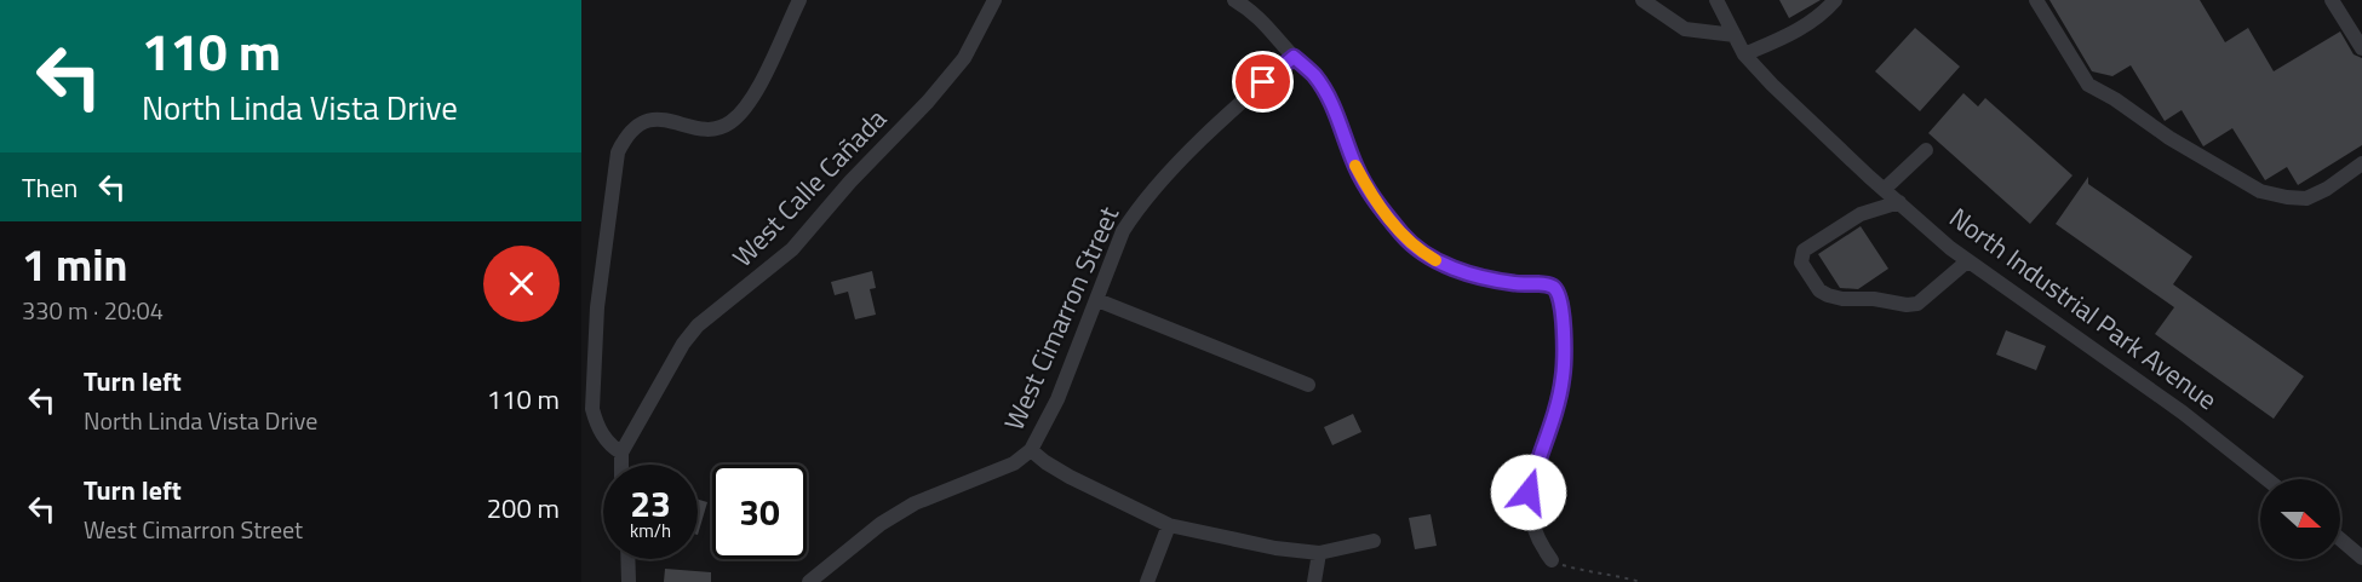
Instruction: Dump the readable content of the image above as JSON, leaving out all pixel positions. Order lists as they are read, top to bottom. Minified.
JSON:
{"streets":{"street":["West Calle Cañada","North Industrial Park Avenue","West Cimarron Street"]},"north":"right","page":{"turn":["110 m","North Linda Vista Drive"],"then":"Then","heading":["1 min","330 m · 20:04"],"list":[{"name":"Turn left","note":"North Linda Vista Drive","value":"110 m"},{"name":"Turn left","note":"West Cimarron Street","value":"200 m"}],"speed":"23 km/h","limit":"30"}}
